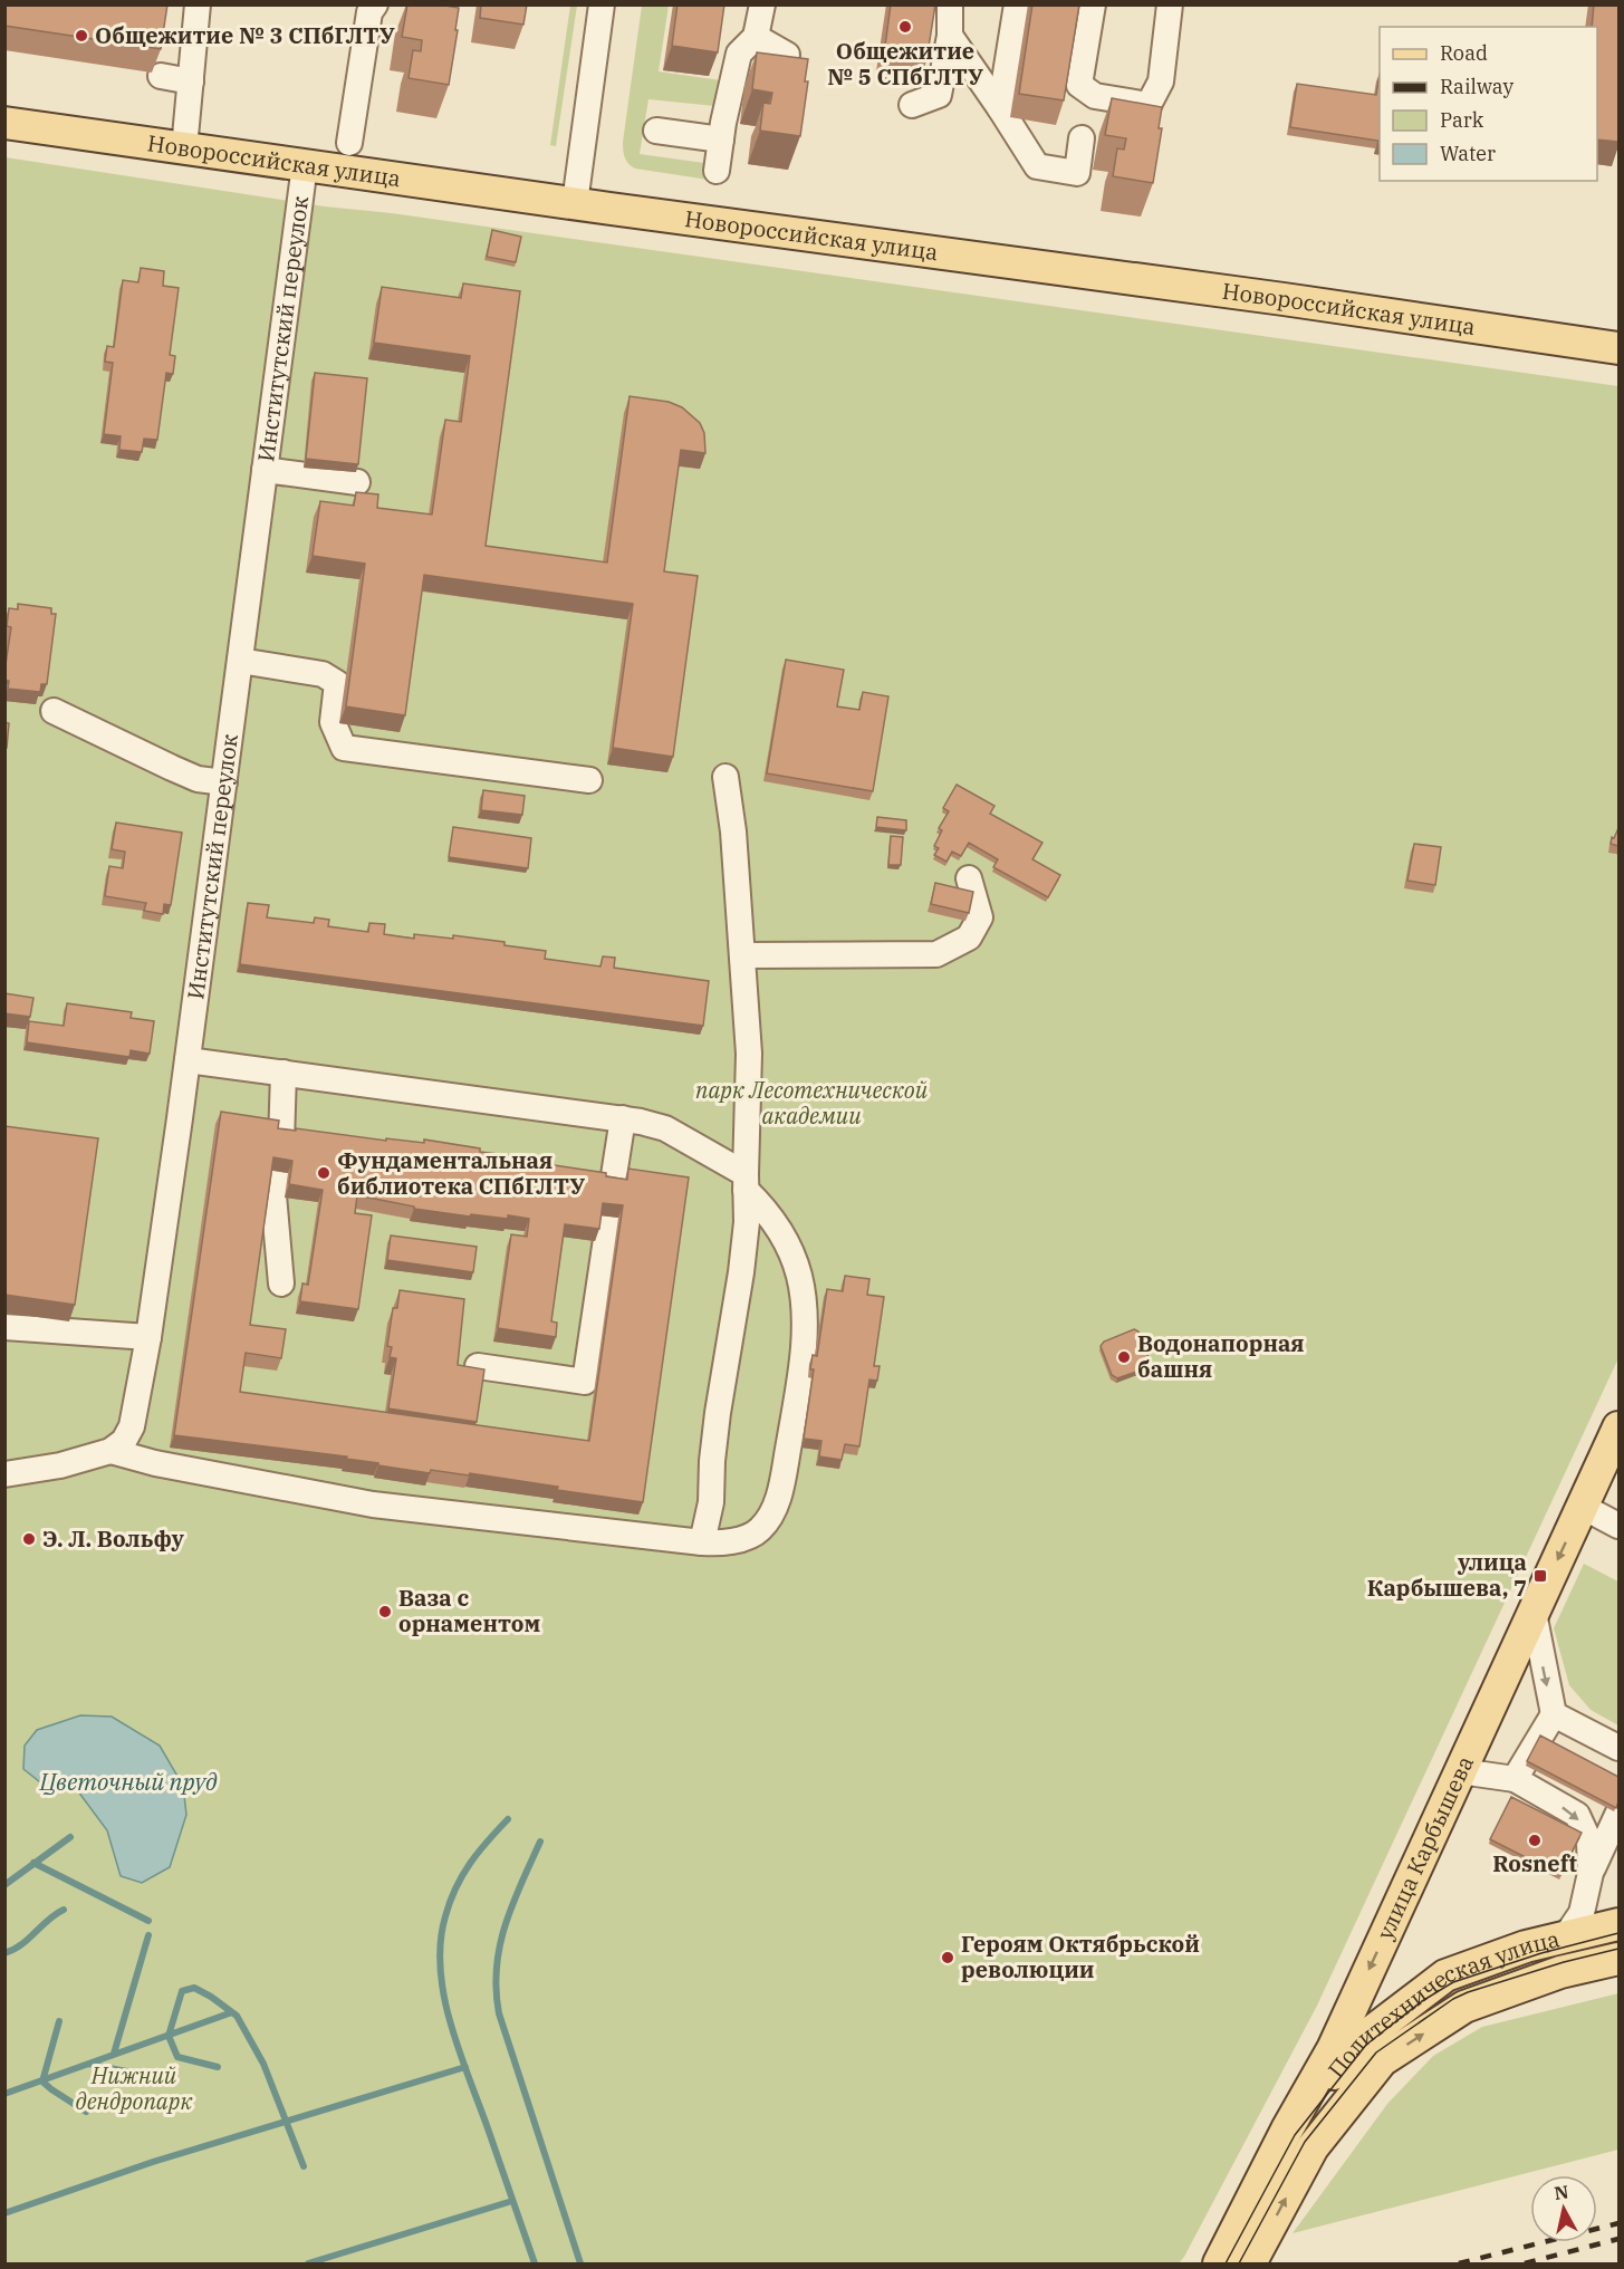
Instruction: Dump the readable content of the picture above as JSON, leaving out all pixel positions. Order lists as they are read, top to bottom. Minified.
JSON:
{"streets":{"main road":["Новороссийская улица","улица Карбышева","Политехническая улица"],"street":["Институтский переулок"]},"crossings":[["Новороссийская улица","Институтский переулок"],["улица Карбышева","Политехническая улица"]],"one_way":["улица Карбышева"],"water":["Цветочный пруд"],"parks":["парк Лесотехнической академии","Нижний дендропарк"],"places":{"other":["Общежитие № 5 СПбГЛТУ","Общежитие № 3 СПбГЛТУ","Фундаментальная библиотека СПбГЛТУ","Водонапорная башня","Э. Л. Вольфу","Ваза с орнаментом","Rosneft","Героям Октябрьской революции"],"transit":["улица Карбышева, 7"]},"legend":["Road","Railway","Park","Water"],"north":"top"}
